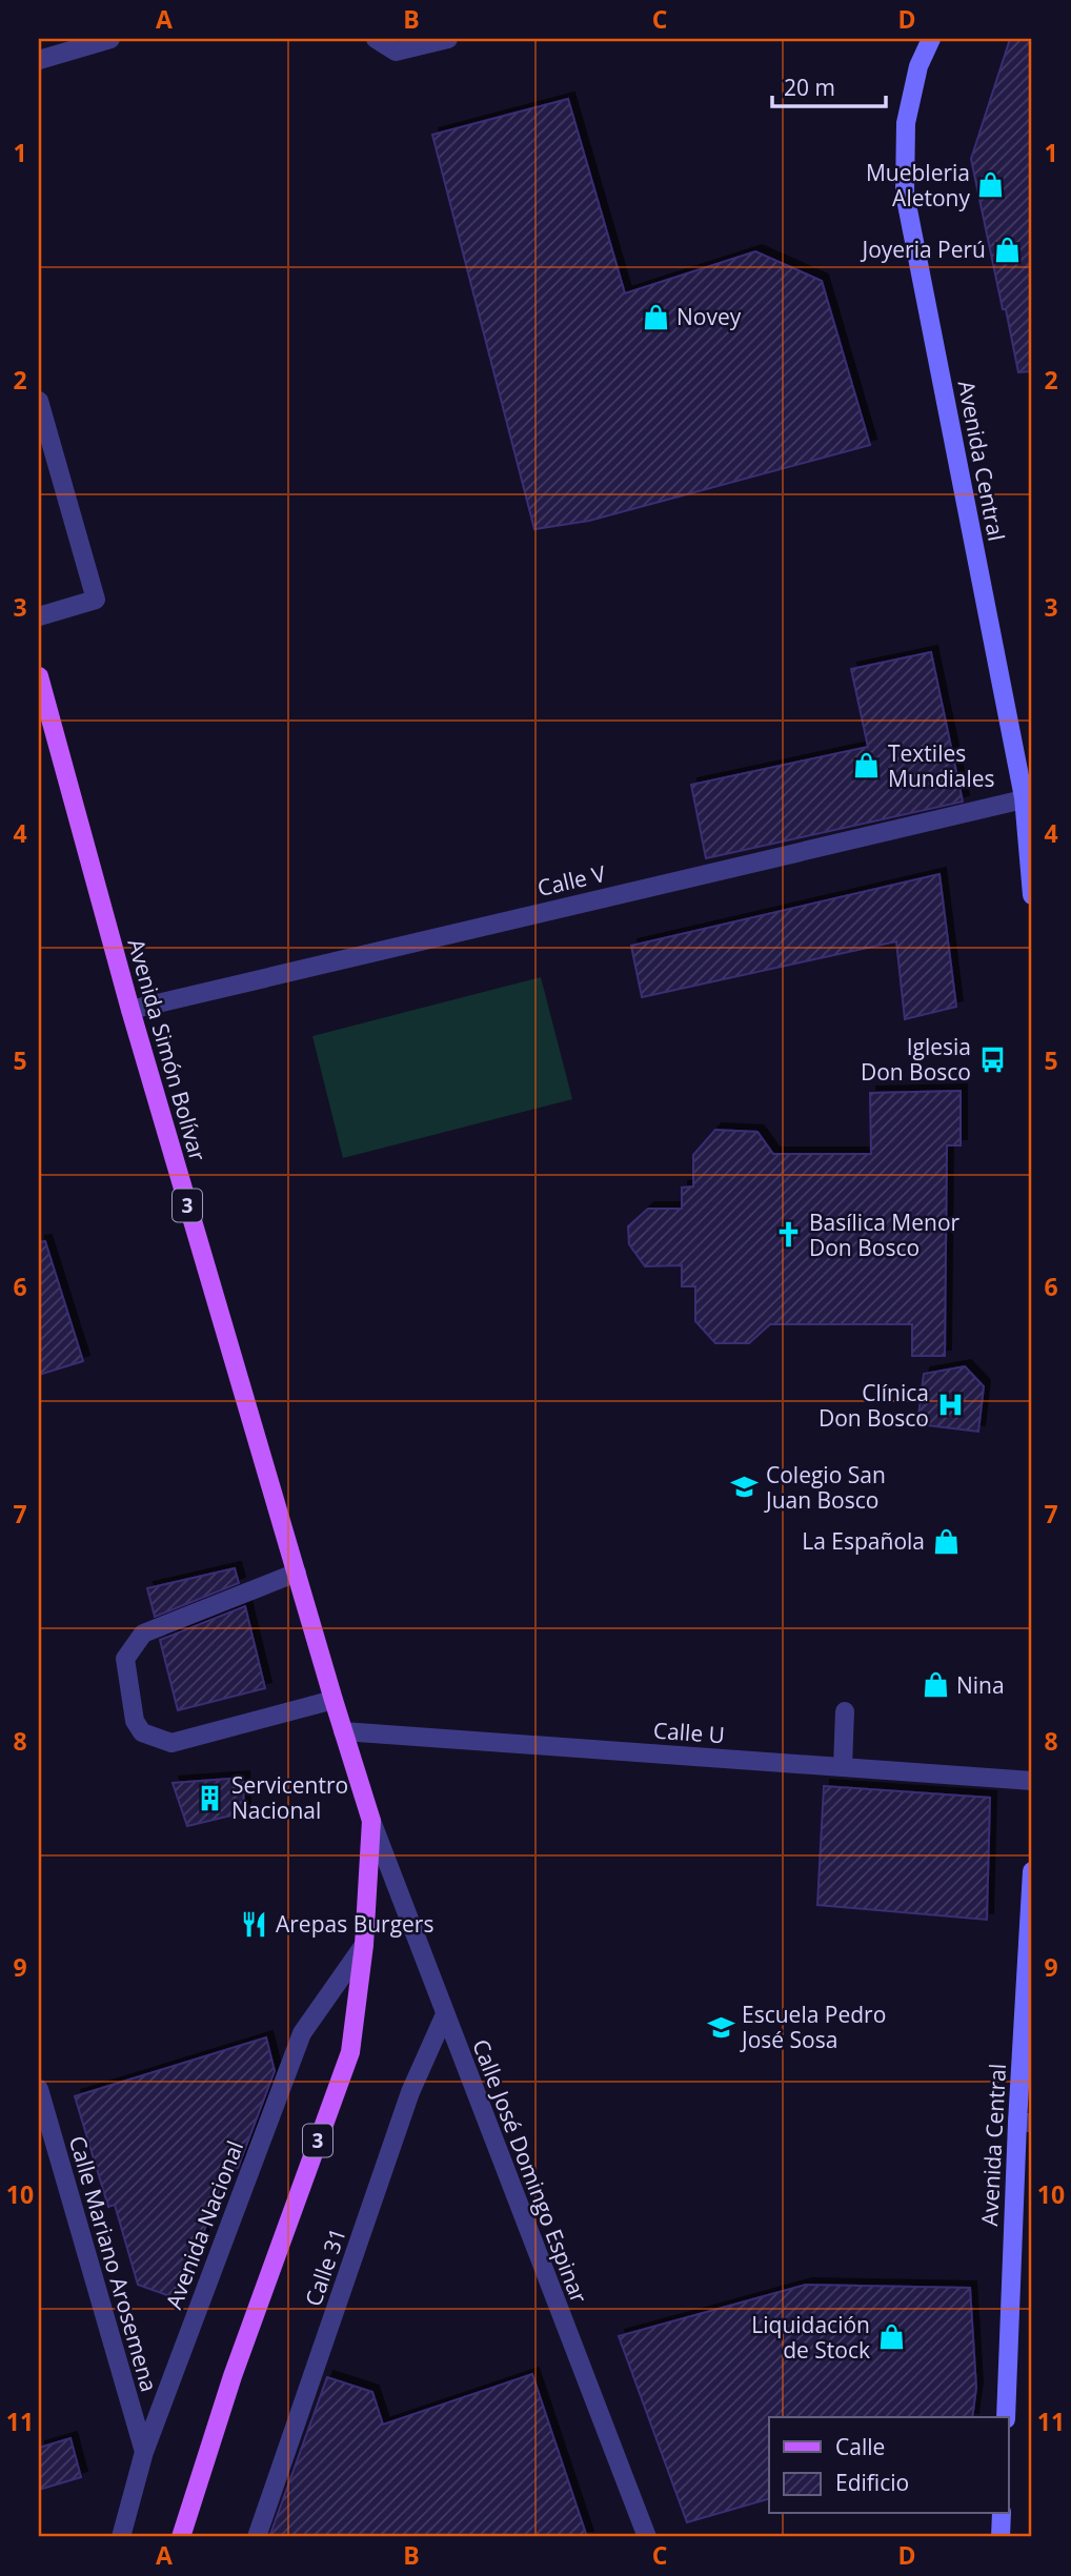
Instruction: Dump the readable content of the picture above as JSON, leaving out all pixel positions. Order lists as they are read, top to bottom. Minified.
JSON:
{"streets":{"main road":["Avenida Central","Avenida Simón Bolívar","3"],"street":["Calle V","Calle U","Calle José Domingo Espinar","Avenida Nacional","Calle Mariano Arosemena","Calle 31"]},"crossings":[["Avenida Central","Calle V"],["Calle V","Avenida Simón Bolívar"],["Avenida Simón Bolívar","3"],["Avenida Simón Bolívar","Calle U"],["3","Calle U"],["3","Calle José Domingo Espinar"],["3","Avenida Nacional"],["Calle José Domingo Espinar","Calle 31"],["Avenida Nacional","Calle Mariano Arosemena"]],"places":{"shop":["Muebleria Aletony","Joyeria Perú","Novey","Textiles Mundiales","La Española","Nina","Liquidación de Stock"],"bus stop":["Iglesia Don Bosco"],"church":["Basílica Menor Don Bosco"],"hospital":["Clínica Don Bosco"],"school or university":["Colegio San Juan Bosco","Escuela Pedro José Sosa"],"building":["Servicentro Nacional"],"restaurant":["Arepas Burgers"]},"legend":["Calle","Edificio"],"scale_bar":"20 m","grid":{"columns":["A","B","C","D"],"rows":["1","2","3","4","5","6","7","8","9","10","11"]}}
